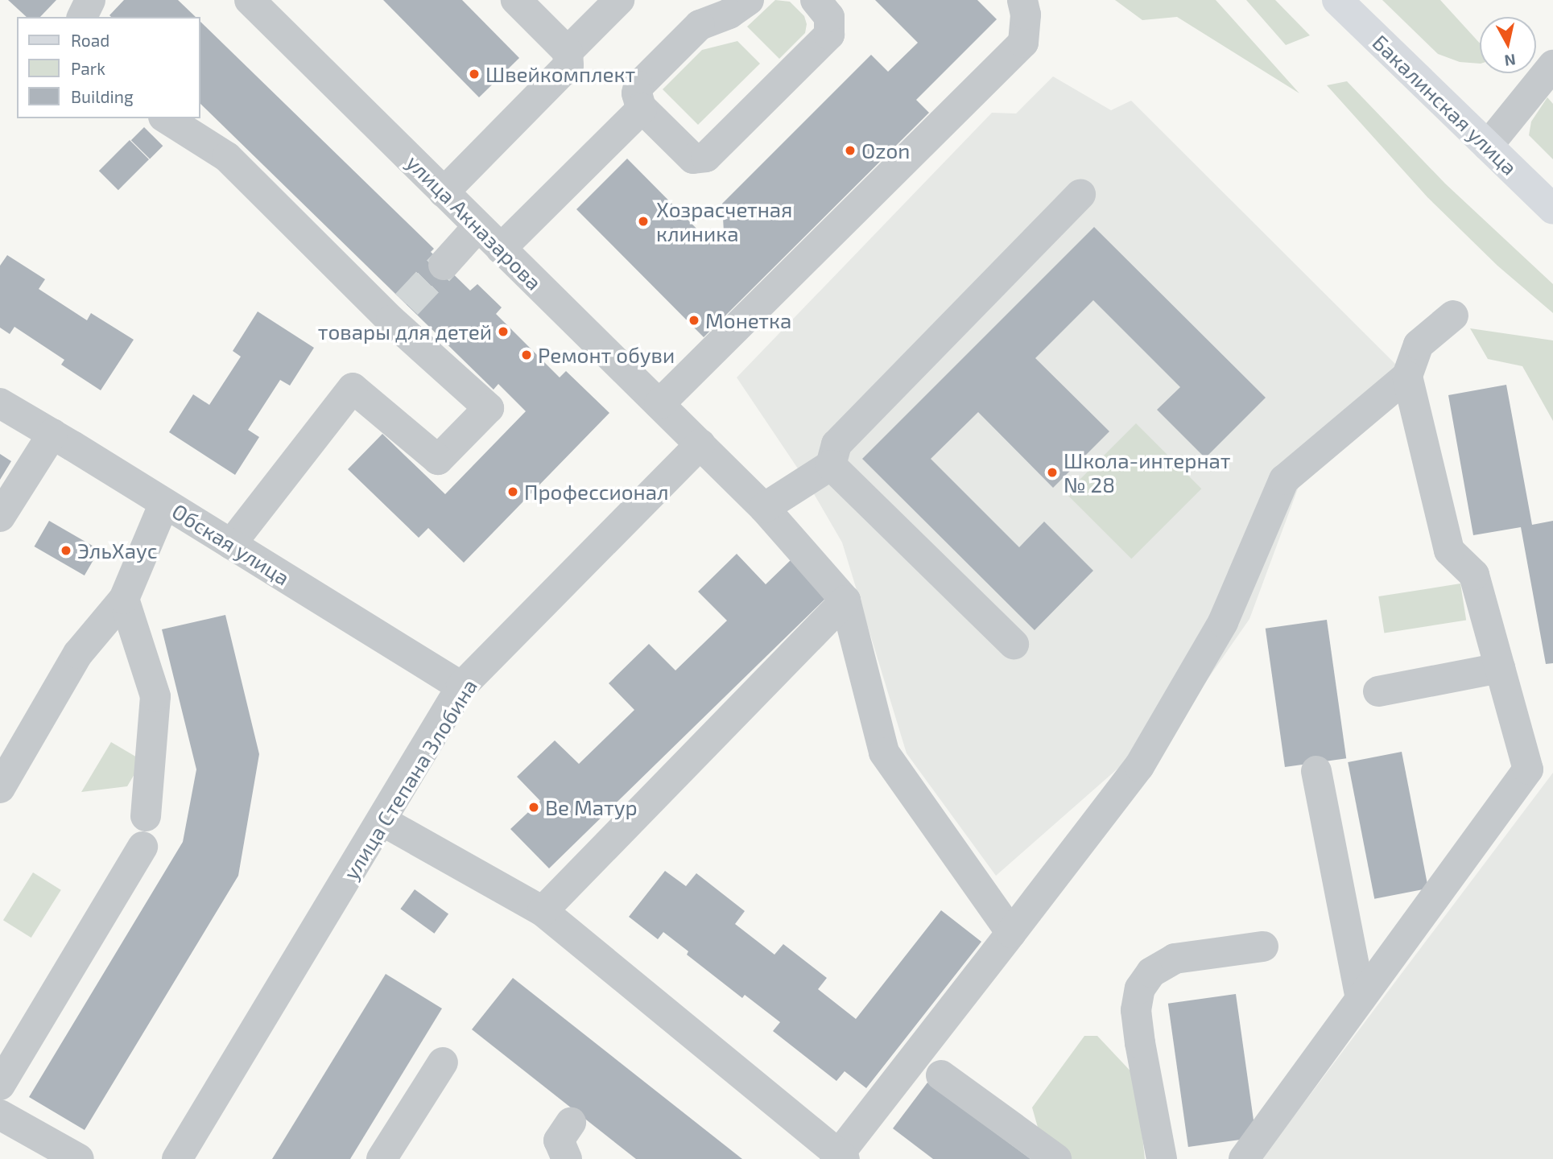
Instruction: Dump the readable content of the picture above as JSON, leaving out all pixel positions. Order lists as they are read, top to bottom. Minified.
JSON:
{"streets":{"main road":["Бакалинская улица"],"street":["улица Акназарова","Обская улица","улица Степана Злобина"]},"crossings":[["улица Акназарова","улица Степана Злобина"],["Обская улица","улица Степана Злобина"]],"places":["Швейкомплект","Ozon","Хозрасчетная клиника","Монетка","товары для детей","Ремонт обуви","Школа-интернат № 28","Профессионал","ЭльХаус","Be Матур"],"legend":["Road","Park","Building"],"north":"bottom"}
